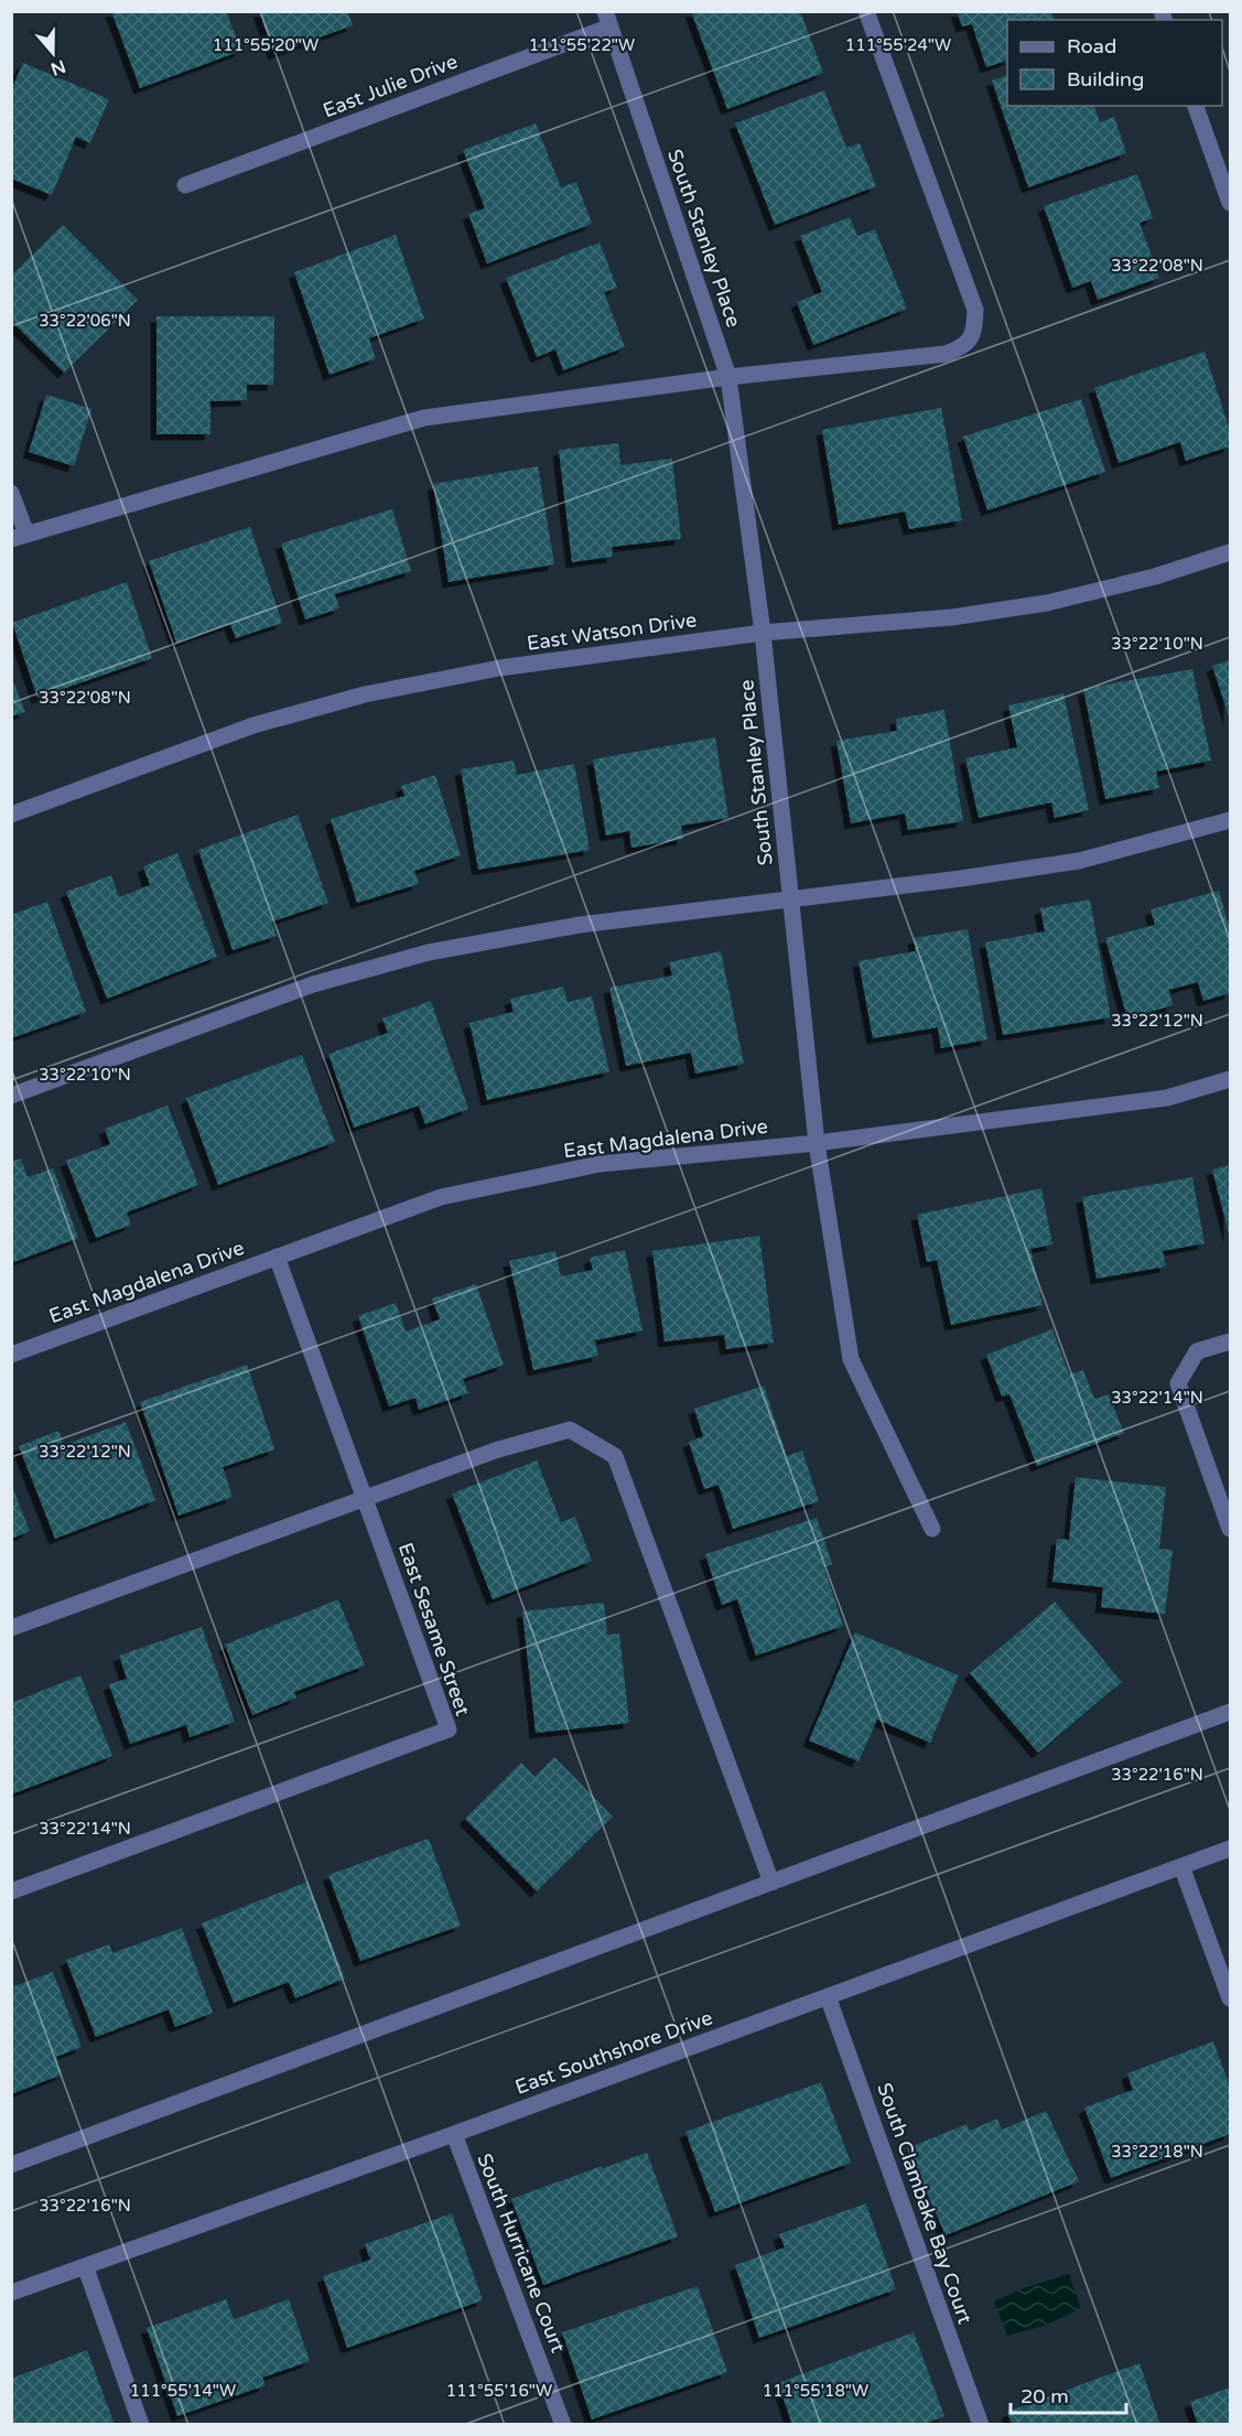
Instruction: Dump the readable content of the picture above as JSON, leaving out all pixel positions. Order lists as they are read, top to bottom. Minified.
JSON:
{"streets":{"street":["East Julie Drive","South Stanley Place","East Watson Drive","East Magdalena Drive","East Sesame Street","East Southshore Drive","South Clambake Bay Court","South Hurricane Court"]},"crossings":[["East Julie Drive","South Stanley Place"],["South Stanley Place","East Watson Drive"],["South Stanley Place","East Magdalena Drive"],["East Magdalena Drive","East Sesame Street"],["East Southshore Drive","South Clambake Bay Court"],["East Southshore Drive","South Hurricane Court"]],"legend":["Road","Building"],"scale_bar":"20 m","north":"bottom","coordinates":["111°55'20\"W","111°55'22\"W","111°55'24\"W","33°22'08\"N","33°22'06\"N","33°22'10\"N","33°22'12\"N","33°22'14\"N","33°22'16\"N","33°22'18\"N","111°55'14\"W","111°55'16\"W","111°55'18\"W"]}
